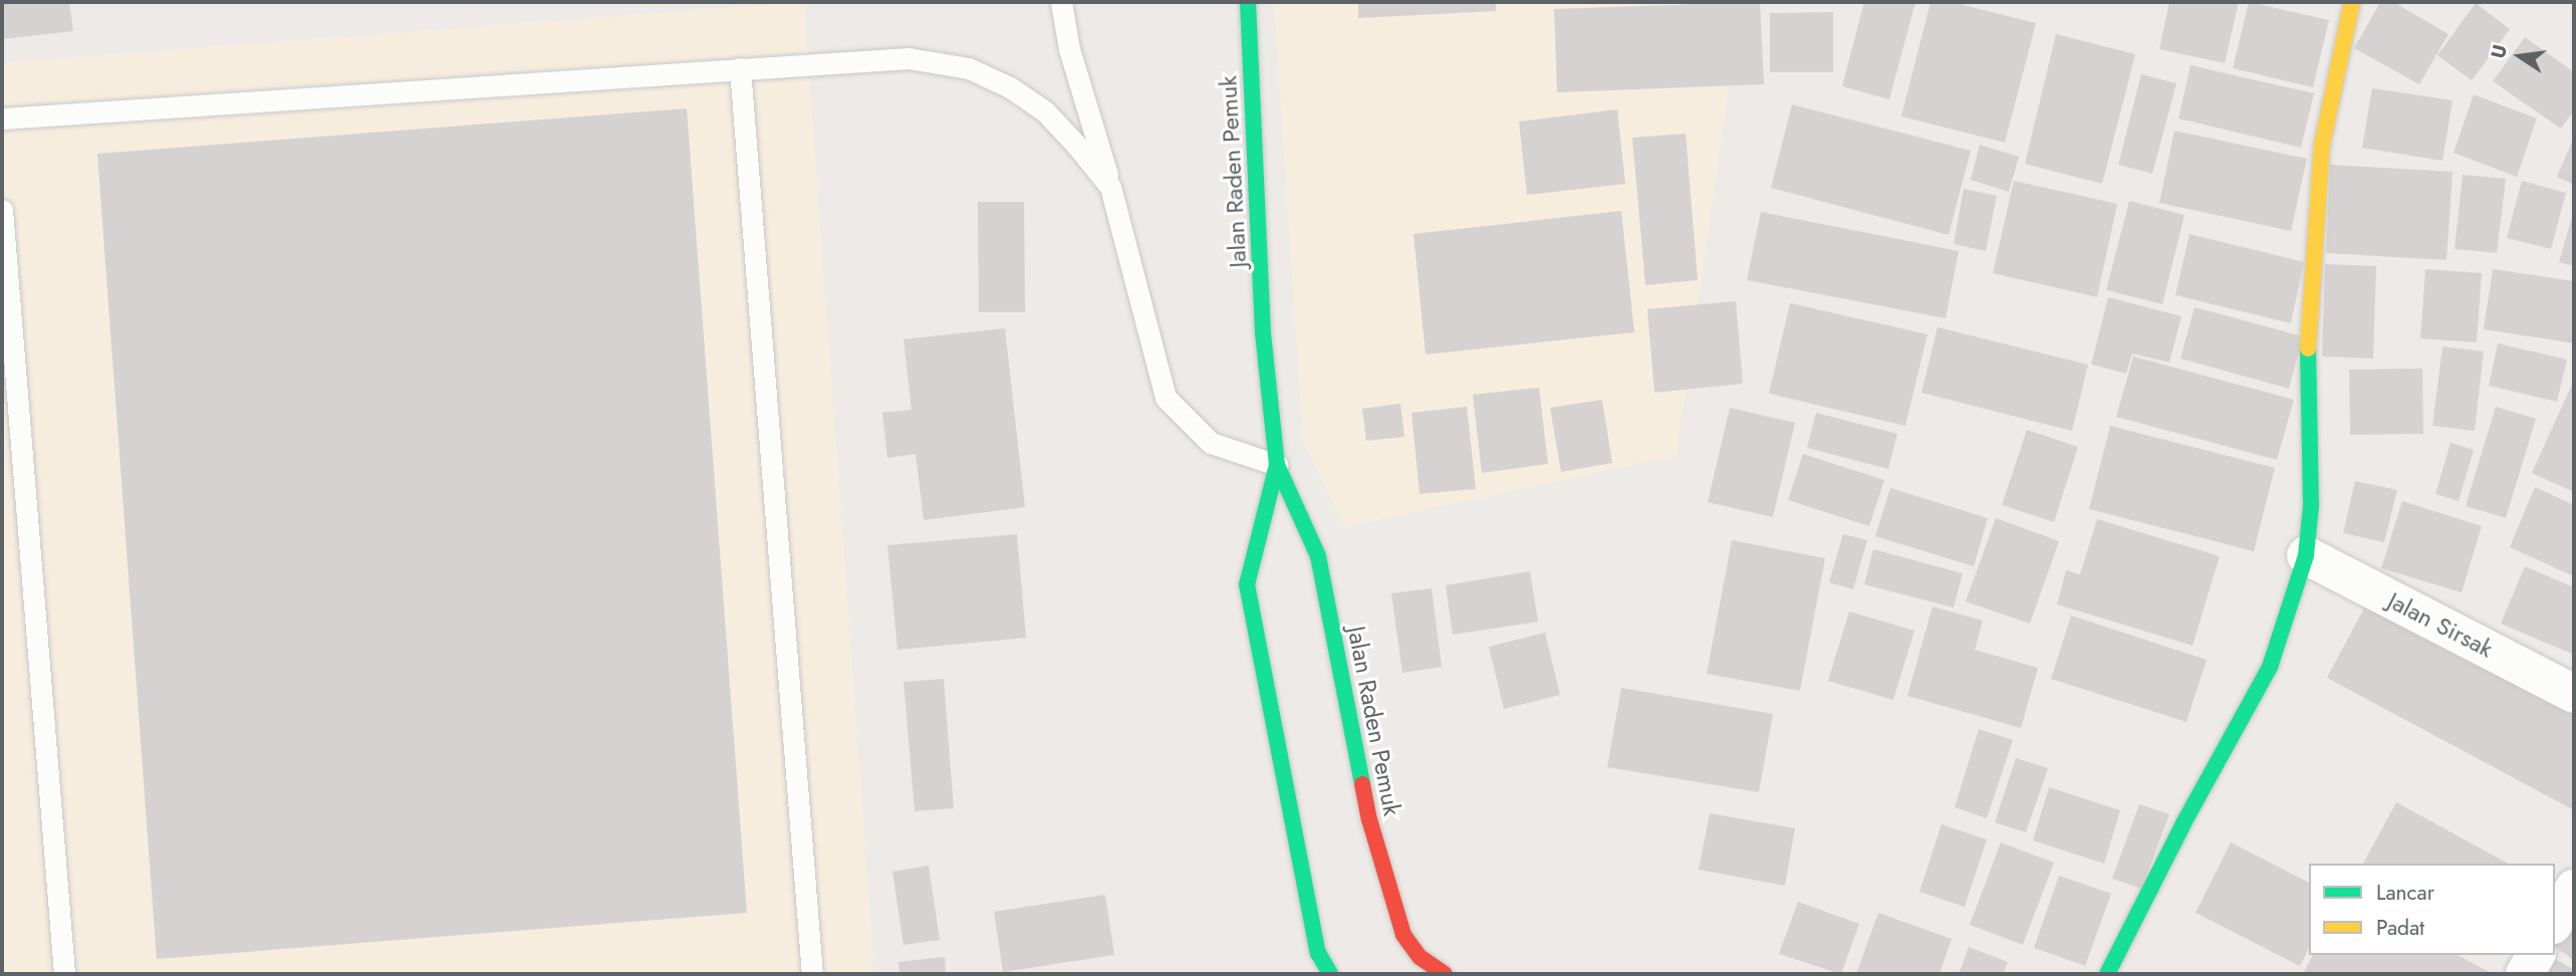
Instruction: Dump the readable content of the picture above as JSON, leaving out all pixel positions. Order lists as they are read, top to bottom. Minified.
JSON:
{"streets":{"main road":["Jalan Raden Pemuk"],"street":["Jalan Sirsak"]},"legend":["Lancar","Padat"],"north":"left"}
